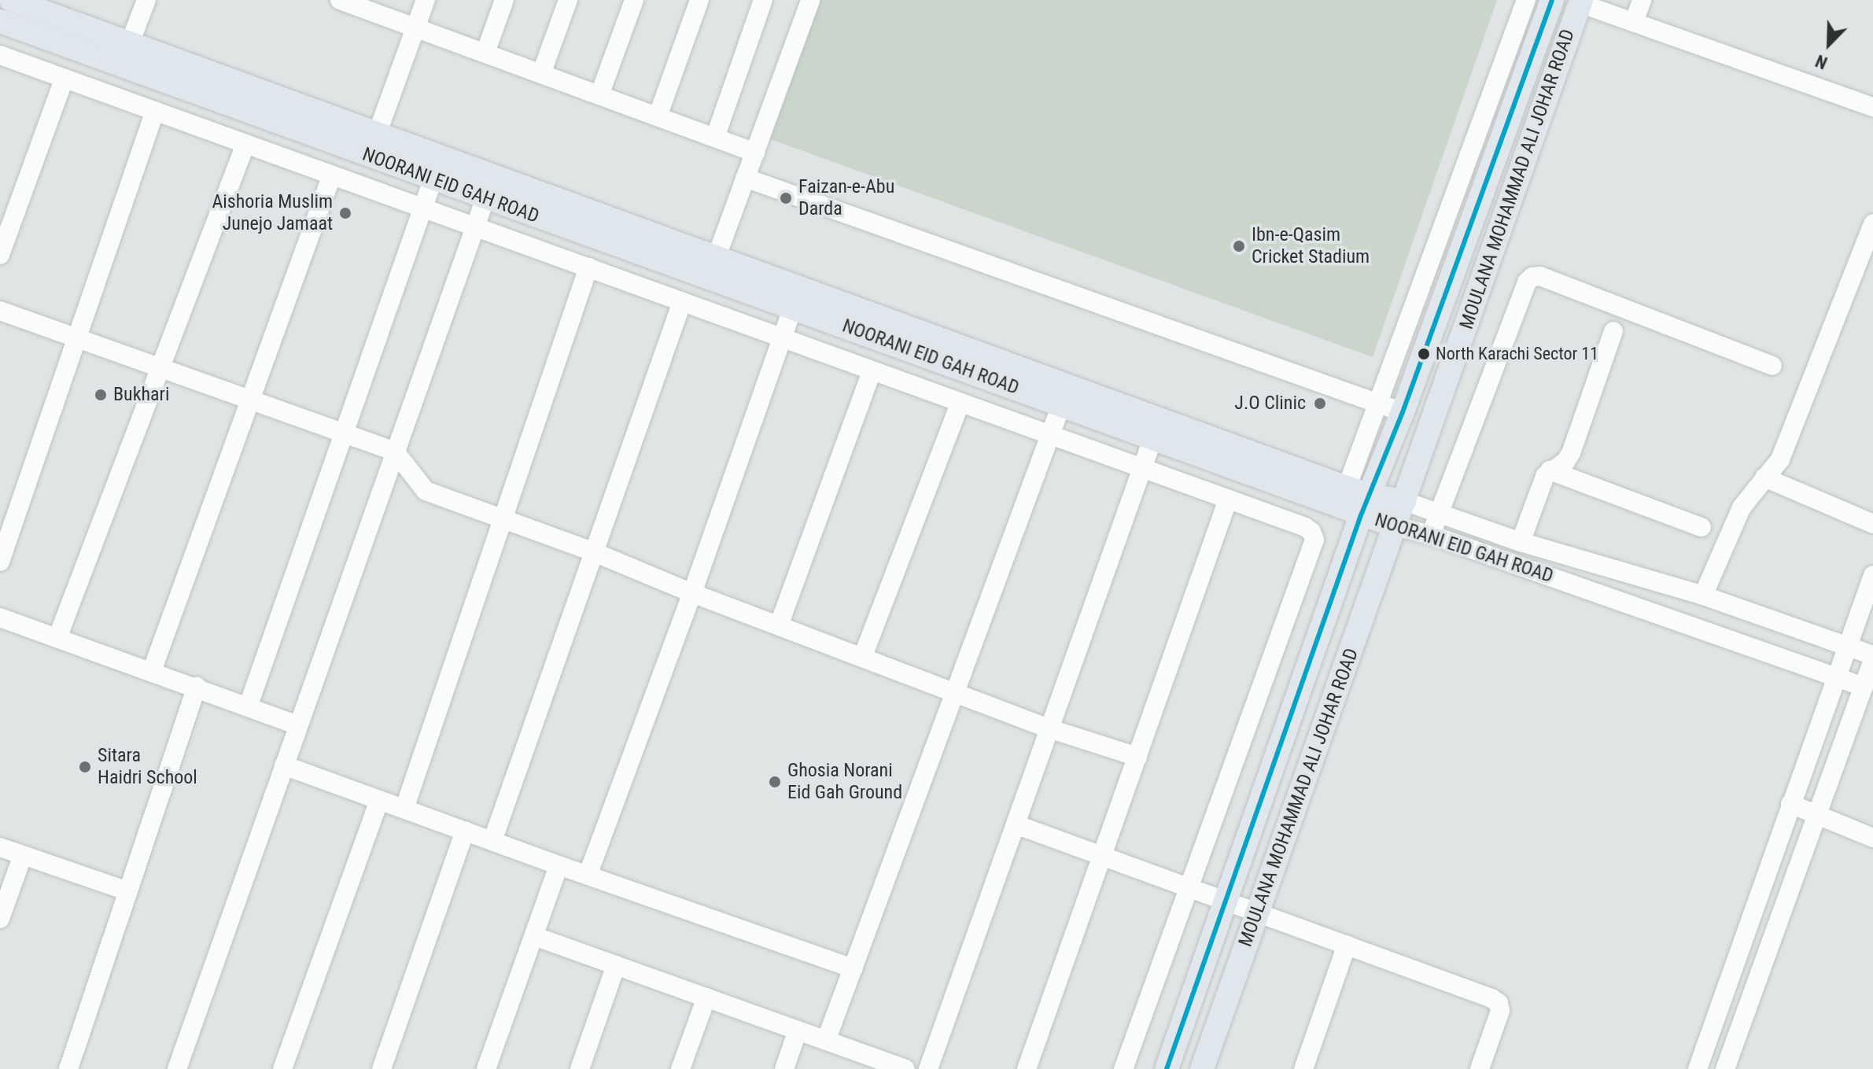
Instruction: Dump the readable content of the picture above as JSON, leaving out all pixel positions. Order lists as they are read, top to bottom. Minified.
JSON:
{"streets":{"main road":["MOULANA MOHAMMAD ALI JOHAR ROAD","NOORANI EID GAH ROAD"]},"crossings":[["MOULANA MOHAMMAD ALI JOHAR ROAD","NOORANI EID GAH ROAD"]],"places":["Faizan-e-Abu Darda","Aishoria Muslim Junejo Jamaat","Ibn-e-Qasim Cricket Stadium","North Karachi Sector 11","Bukhari","J.O Clinic","Sitara Haidri School","Ghosia Norani Eid Gah Ground"],"north":"bottom left"}
